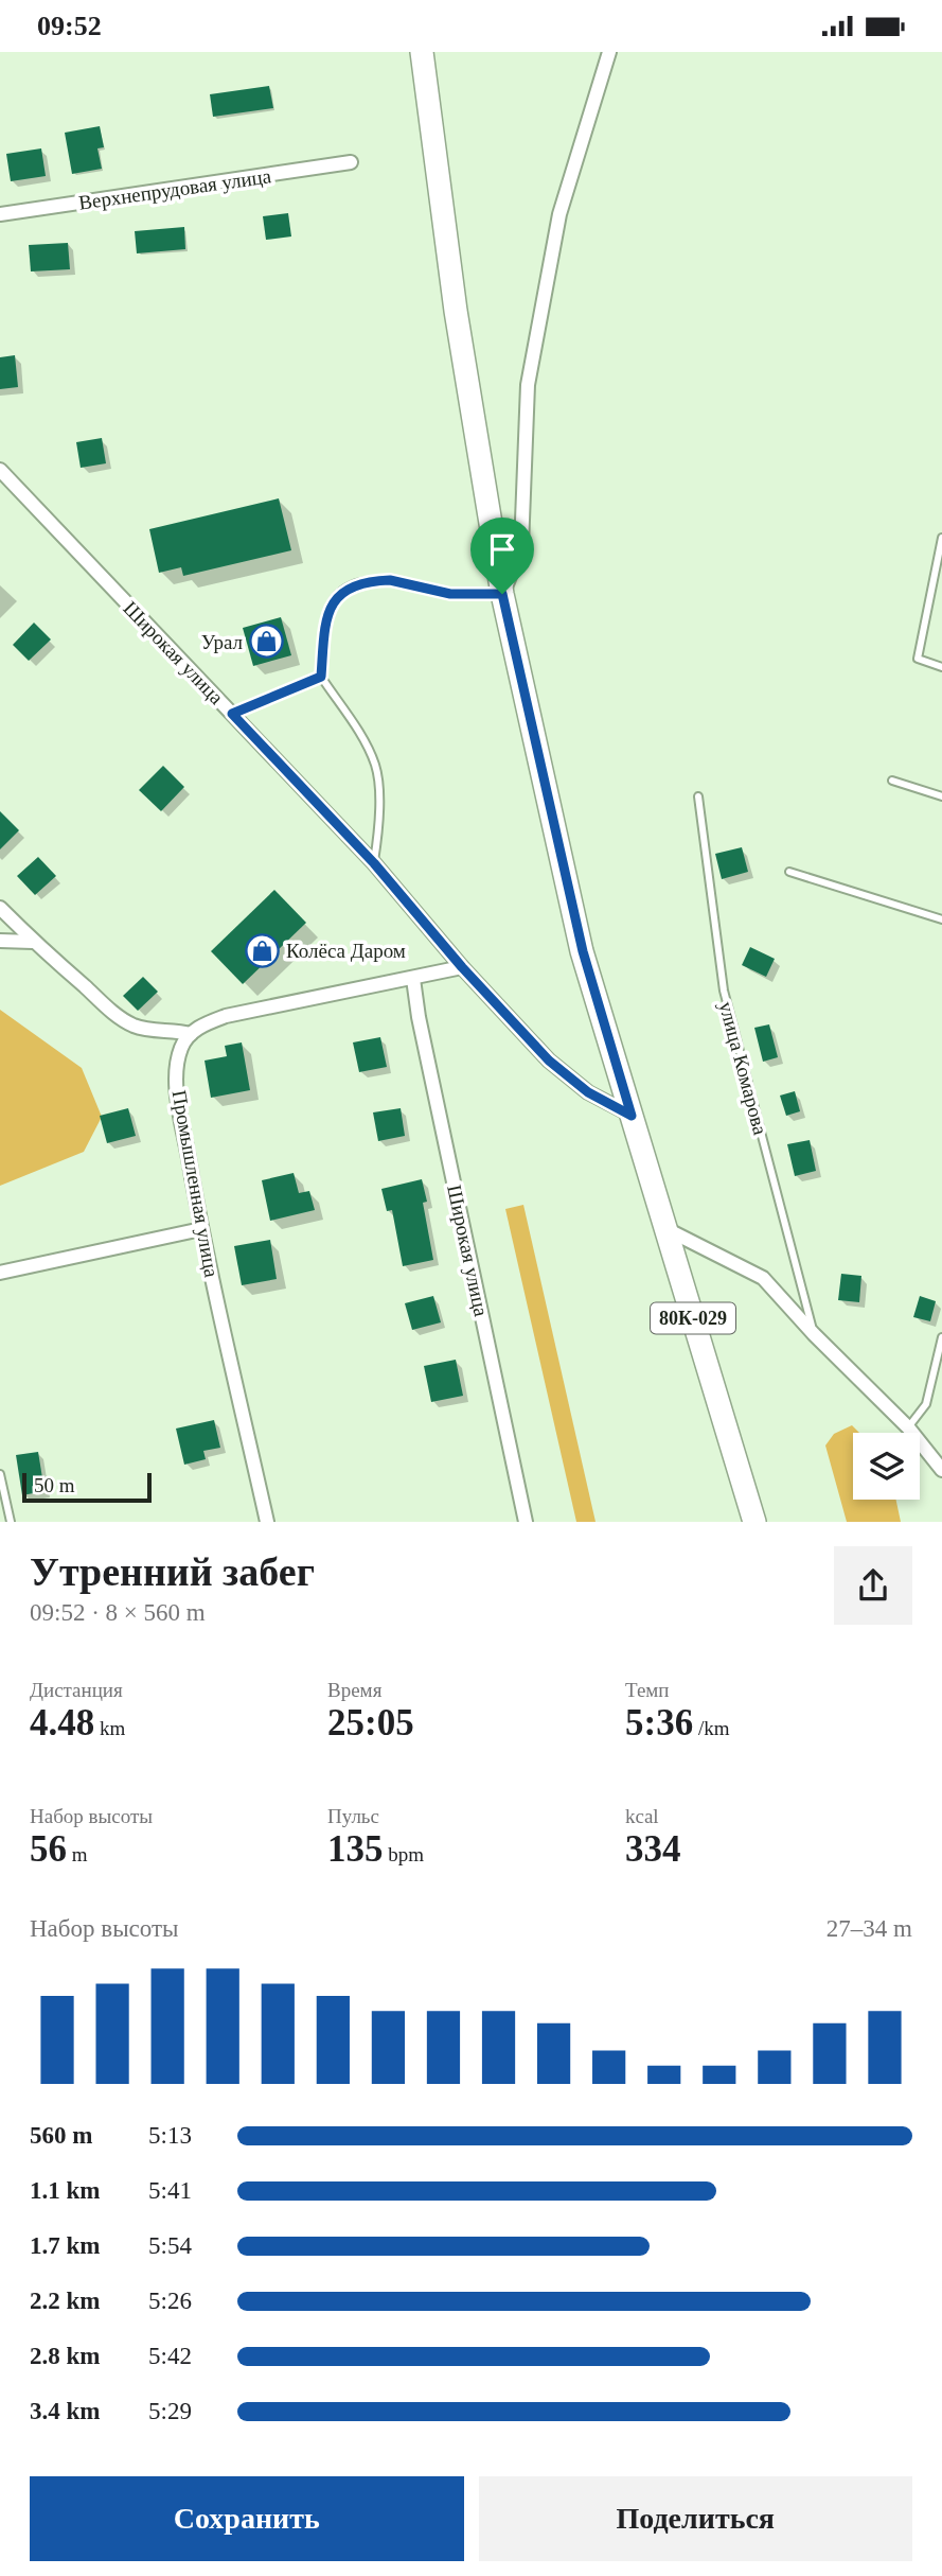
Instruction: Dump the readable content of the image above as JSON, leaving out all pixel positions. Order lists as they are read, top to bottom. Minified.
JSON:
{"streets":{"main road":["80К-029"],"street":["Верхнепрудовая улица","Широкая улица","Промышленная улица"],"lane":["улица Комарова"]},"crossings":[["Широкая улица","80К-029"]],"places":{"shop":["Урал","Колёса Даром"]},"scale_bar":"50 m","page":{"status":"09:52","scale":"50 m","heading":["Утренний забег","09:52 · 8 × 560 m"],"stats":[["Дистанция","4.48 km"],["Время","25:05"],["Темп","5:36 /km"],["Набор высоты","56 m"],["Пульс","135 bpm"],["kcal","334"]],"chart":["Набор высоты","27–34 m"],"list":[{"name":"560 m","note":"5:13"},{"name":"1.1 km","note":"5:41"},{"name":"1.7 km","note":"5:54"},{"name":"2.2 km","note":"5:26"},{"name":"2.8 km","note":"5:42"},{"name":"3.4 km","note":"5:29"}],"buttons":["Сохранить","Поделиться"]}}
